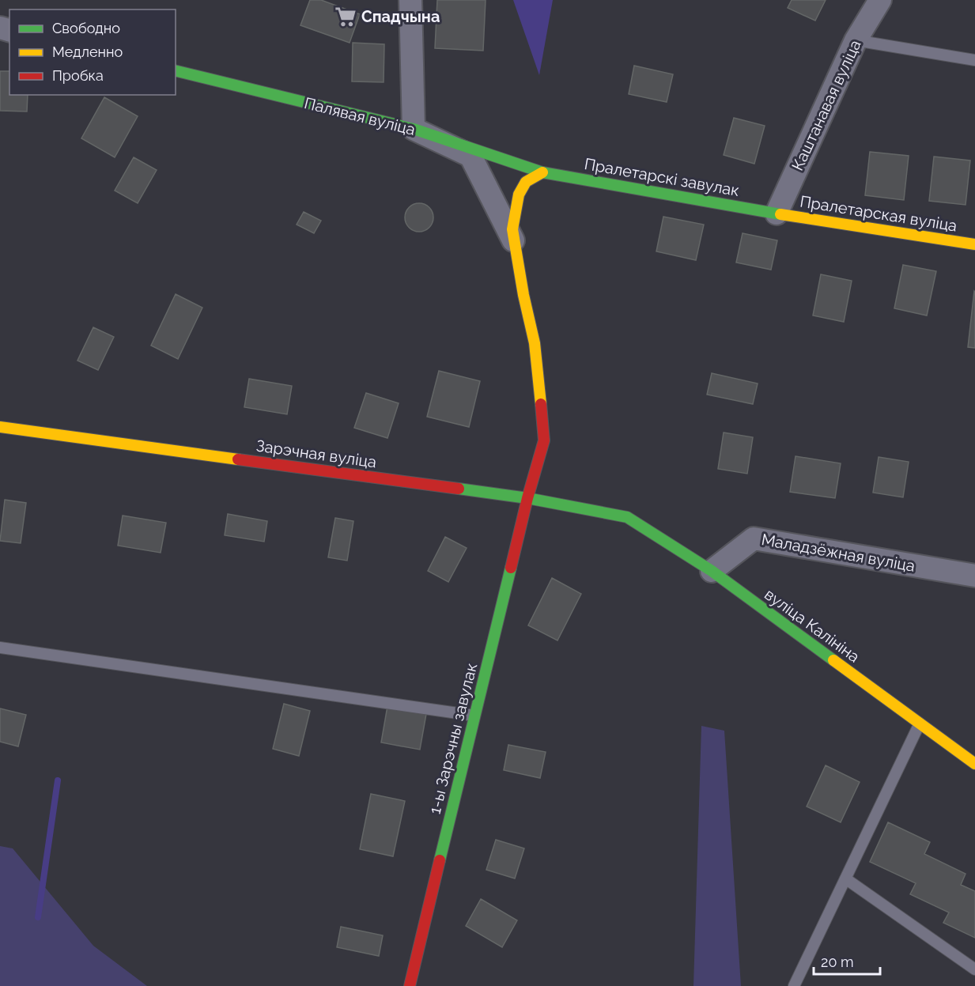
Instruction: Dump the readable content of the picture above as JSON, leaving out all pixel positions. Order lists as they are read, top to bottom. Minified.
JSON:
{"streets":{"street":["Каштанавая вуліца","Палявая вуліца","Пралетарскі завулак","Пралетарская вуліца","Зарэчная вуліца","Маладзёжная вуліца","вуліца Калініна","1-ы Зарэчны завулак"]},"crossings":[["Каштанавая вуліца","Пралетарскі завулак"],["Каштанавая вуліца","Пралетарская вуліца"],["Палявая вуліца","Пралетарскі завулак"],["Палявая вуліца","1-ы Зарэчны завулак"],["Пралетарскі завулак","Пралетарская вуліца"],["Пралетарскі завулак","1-ы Зарэчны завулак"],["Зарэчная вуліца","вуліца Калініна"],["Зарэчная вуліца","1-ы Зарэчны завулак"],["Маладзёжная вуліца","вуліца Калініна"]],"places":{"supermarket":["Спадчына"]},"legend":["Свободно","Медленно","Пробка"],"scale_bar":"20 m"}
